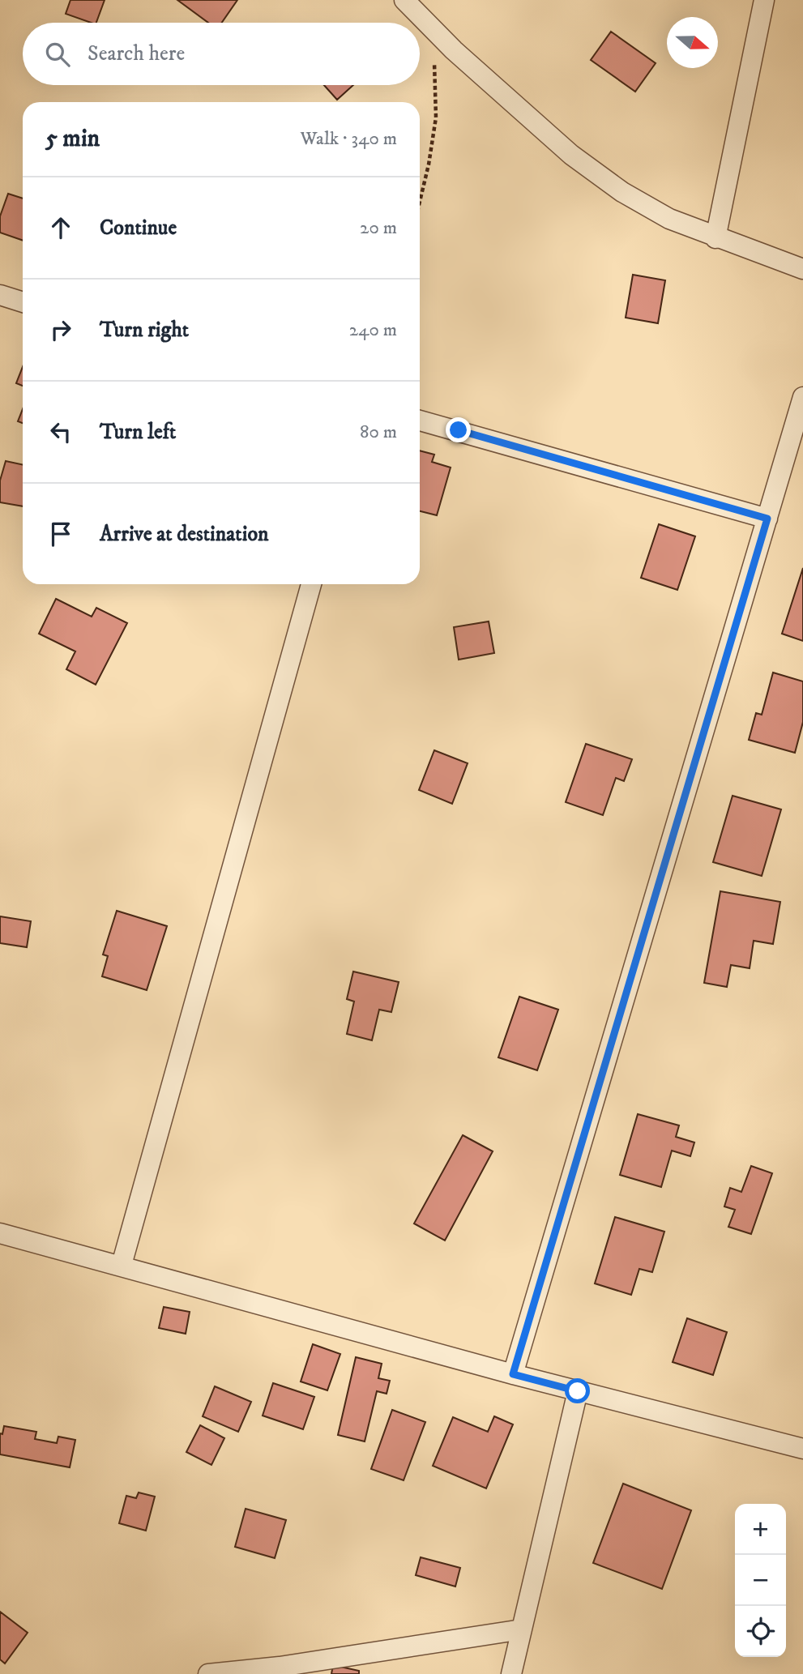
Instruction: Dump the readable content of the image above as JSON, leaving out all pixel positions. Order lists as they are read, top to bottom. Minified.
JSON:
{"north":"right","page":{"search":"Search here","heading":["5 min","Walk · 340 m"],"list":[["Continue","20 m"],["Turn right","240 m"],["Turn left","80 m"],"Arrive at destination"],"map_buttons":["+","−"]}}
